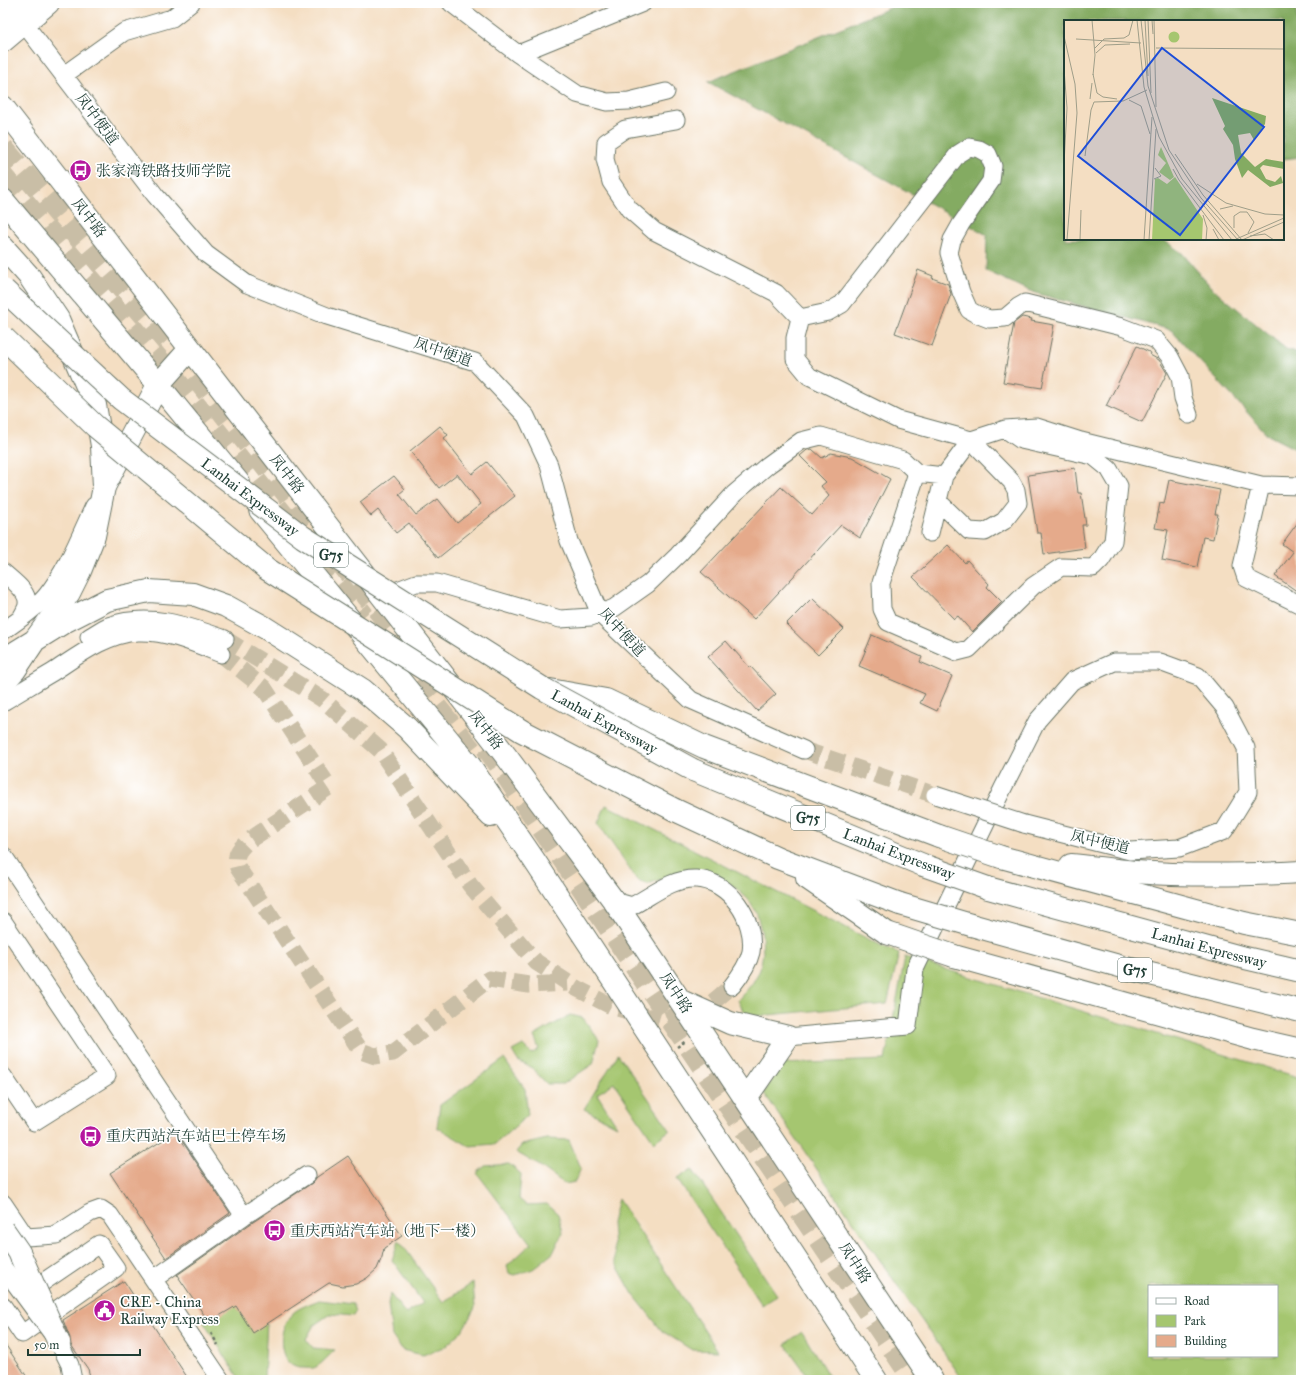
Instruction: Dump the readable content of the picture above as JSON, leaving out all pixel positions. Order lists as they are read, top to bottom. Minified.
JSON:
{"streets":{"main road":["凤中路","Lanhai Expressway","G75"],"street":["凤中便道"]},"places":{"bus stop":["张家湾铁路技师学院","重庆西站汽车站巴士停车场","重庆西站汽车站（地下一楼）"],"public building":["CRE - China Railway Express"]},"legend":["Road","Park","Building"],"scale_bar":"50 m"}
